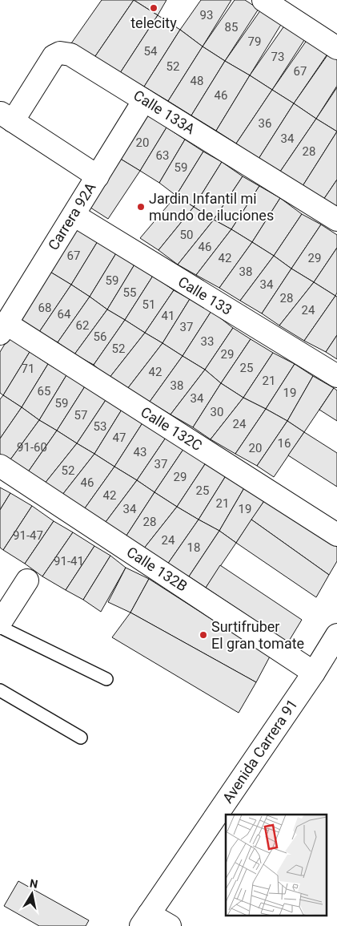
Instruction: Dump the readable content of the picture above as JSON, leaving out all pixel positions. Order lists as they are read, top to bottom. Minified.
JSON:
{"streets":{"street":["Calle 133A","Carrera 92A","Calle 133","Calle 132C","Calle 132B","Avenida Carrera 91"]},"crossings":[["Calle 133A","Carrera 92A"],["Carrera 92A","Calle 133"],["Carrera 92A","Calle 132C"],["Calle 132B","Avenida Carrera 91"]],"places":["telecity","Jardin Infantil mi mundo de iluciones","Surtifruber El gran tomate"],"house_numbers":["93","85","79","54","73","52","67","48","46","36","34","20","28","63","59","50","46","67","42","29","38","59","34","55","28","51","68","24","64","41","62","37","56","33","52","29","25","71","42","21","38","65","19","34","59","30","57","24","53","47","16","91-60","20","43","37","52","29","46","25","42","21","34","19","28","91-47","24","18","91-41"],"north":"top"}
